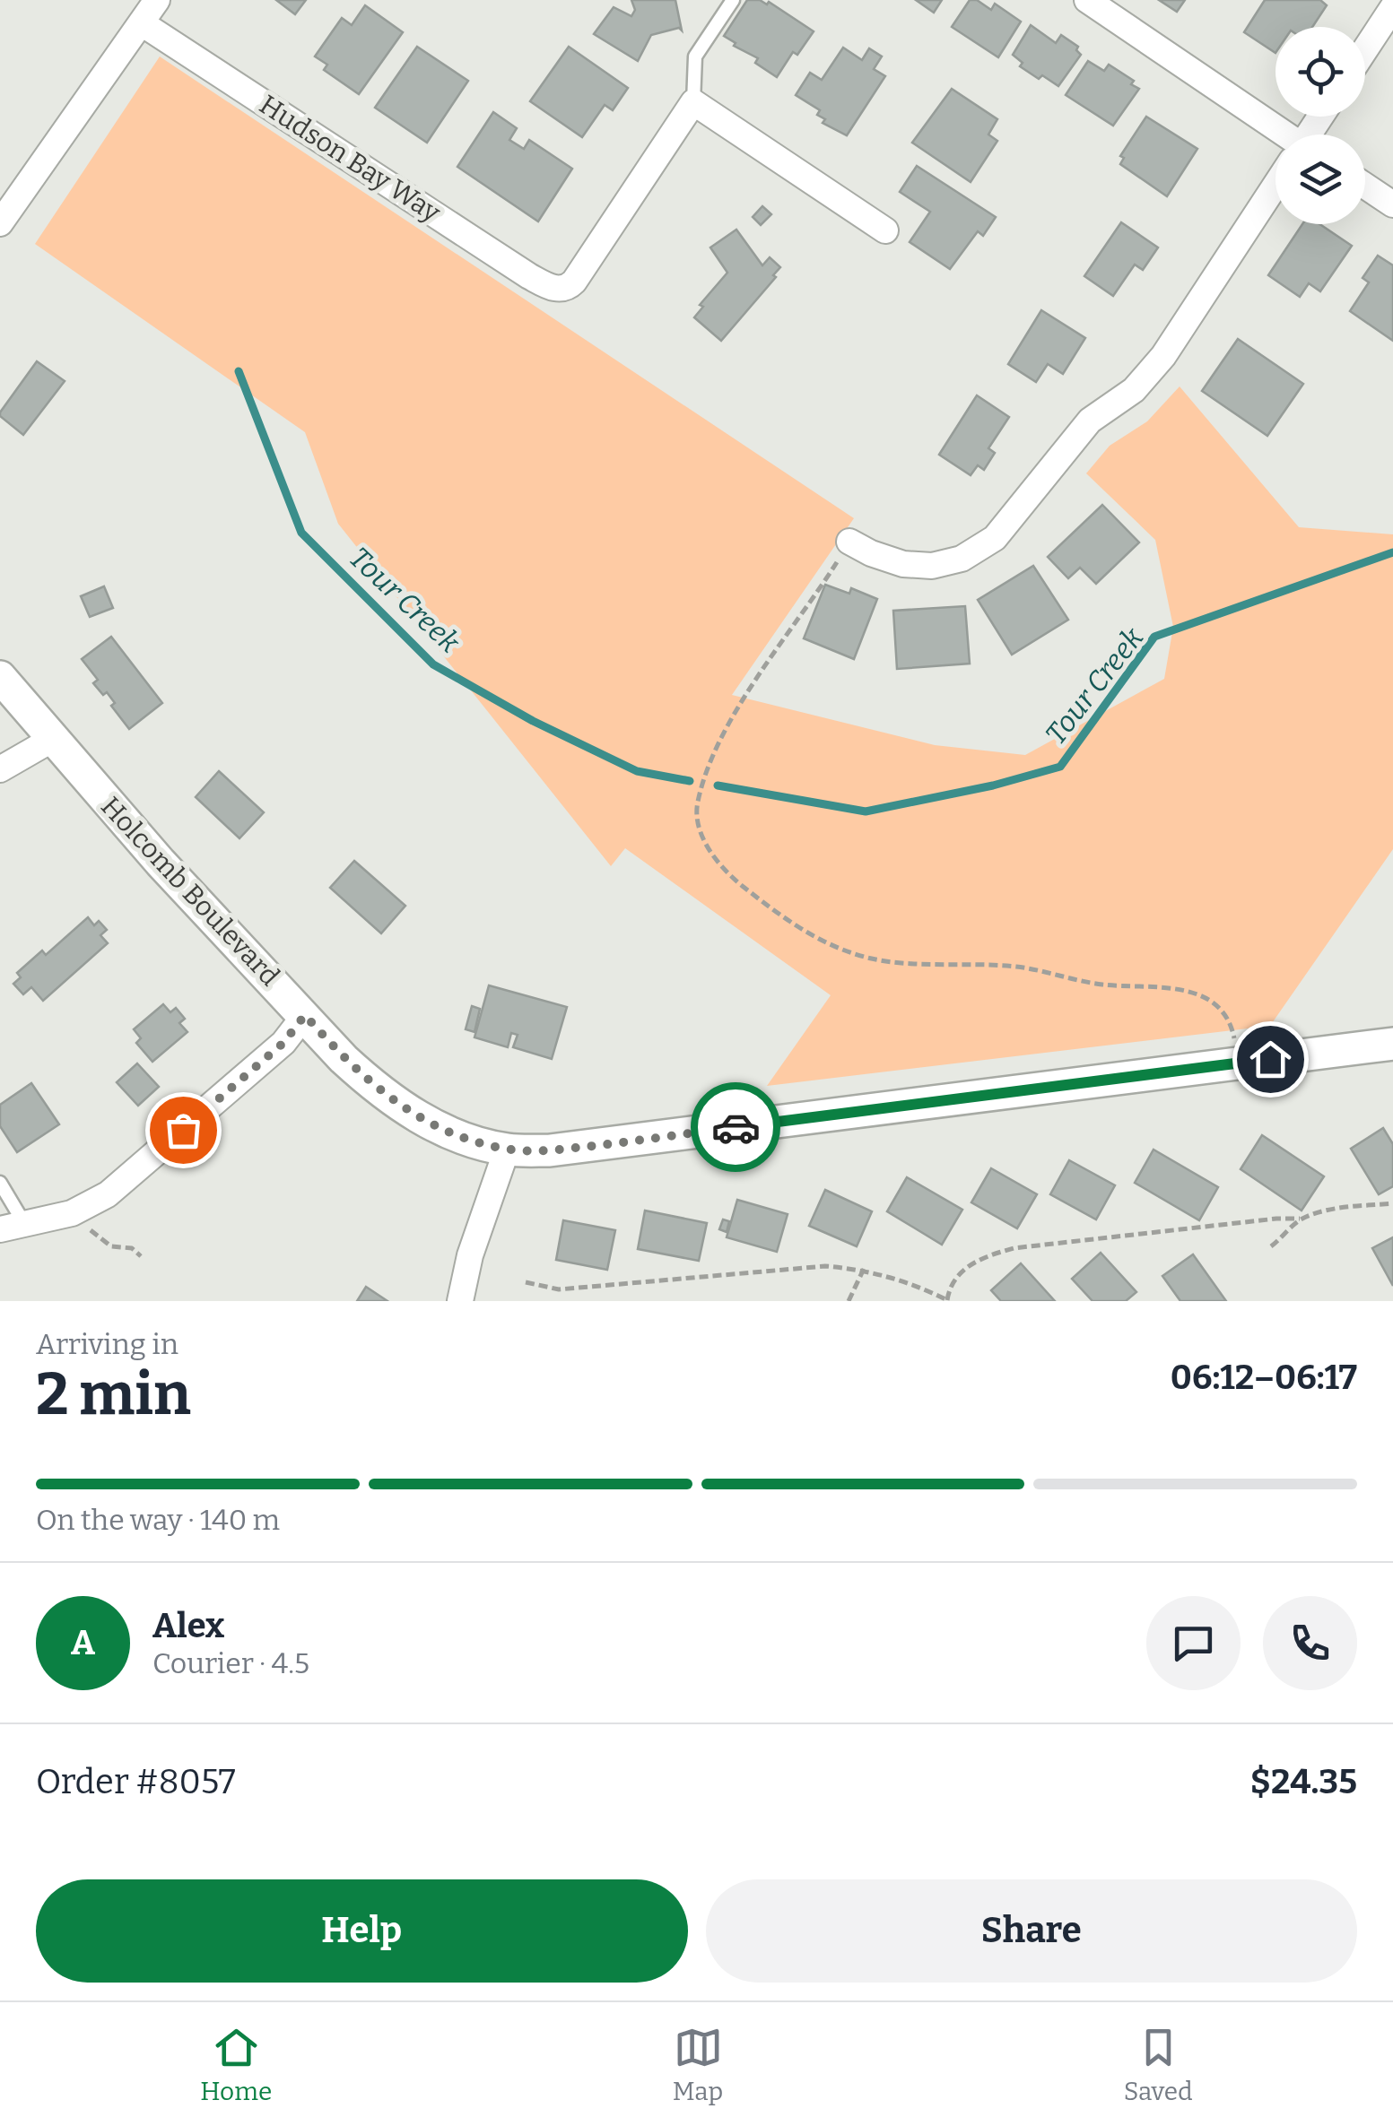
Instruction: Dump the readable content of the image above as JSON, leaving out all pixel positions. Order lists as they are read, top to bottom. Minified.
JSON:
{"streets":{"street":["Hudson Bay Way","Holcomb Boulevard"]},"water":["Tour Creek"],"page":{"heading":["2 min","Arriving in","06:12–06:17"],"panel":["Alex","Courier · 4.5","Order #8057","$24.35"],"bar":"On the way · 140 m","round":"A","buttons":["Help","Share"],"tabs":["Home","Map","Saved"]}}
